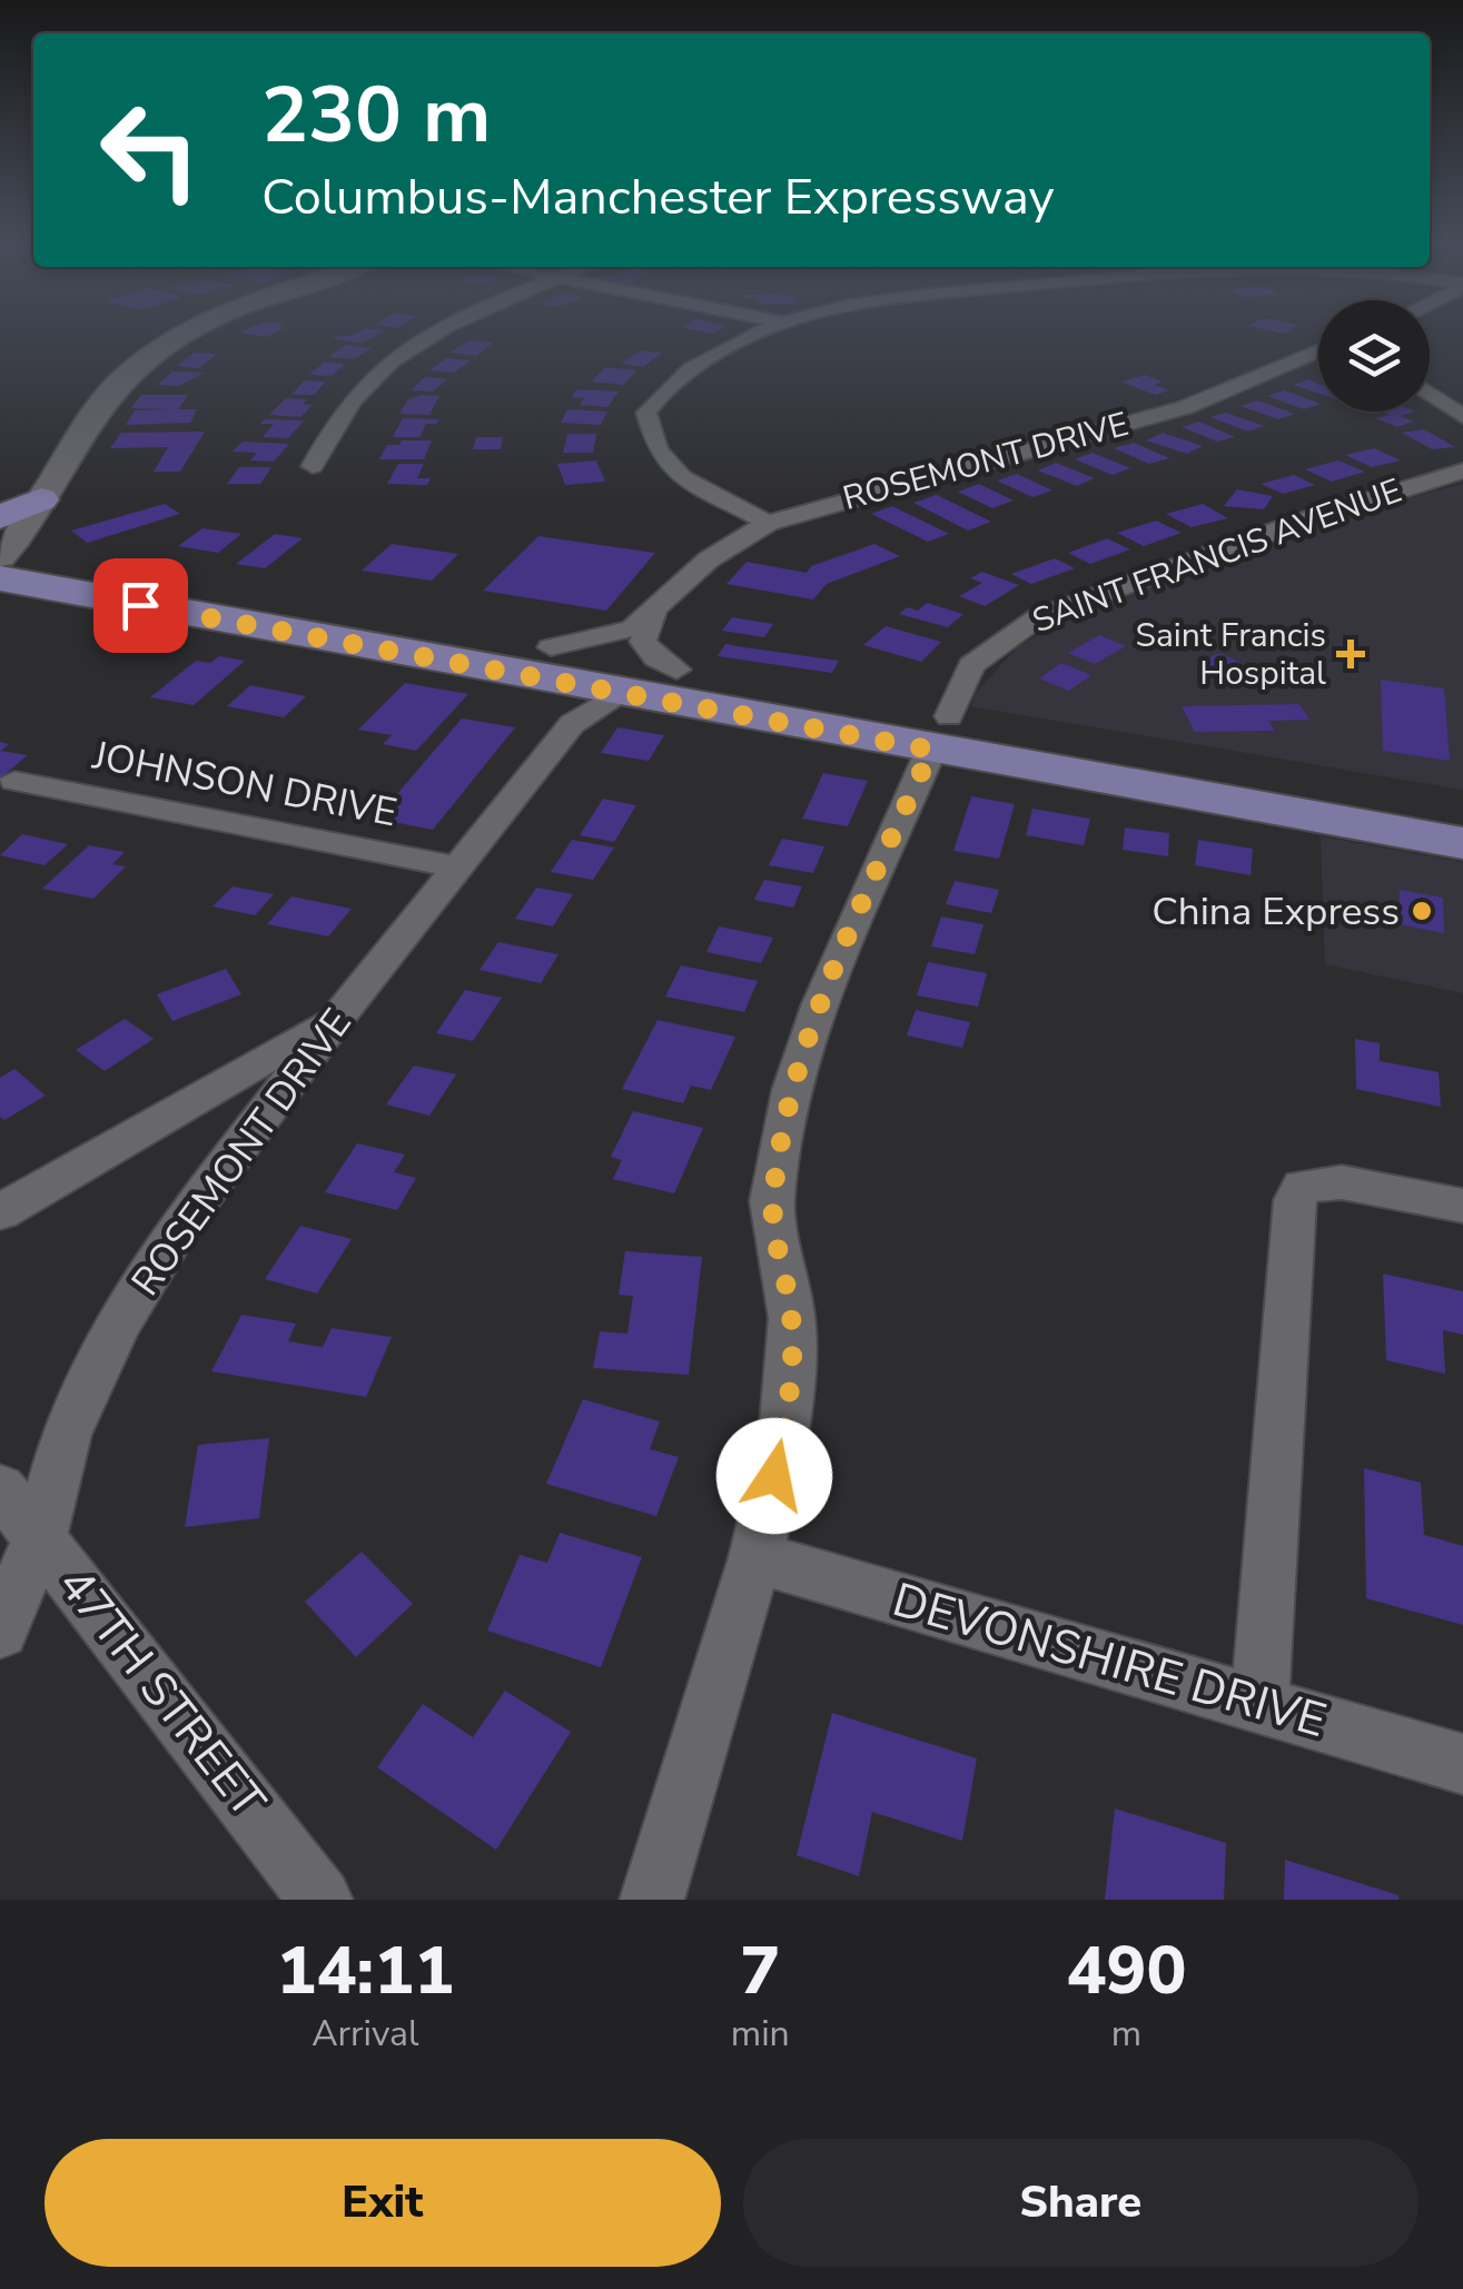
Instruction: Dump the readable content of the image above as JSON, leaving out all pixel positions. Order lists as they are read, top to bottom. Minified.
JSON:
{"streets":{"street":["ROSEMONT DRIVE","SAINT FRANCIS AVENUE","JOHNSON DRIVE","DEVONSHIRE DRIVE","47TH STREET"]},"crossings":[["ROSEMONT DRIVE","JOHNSON DRIVE"],["ROSEMONT DRIVE","47TH STREET"],["SAINT FRANCIS AVENUE","DEVONSHIRE DRIVE"]],"places":{"health":["Saint Francis Hospital"],"other":["China Express"]},"page":{"turn":["230 m","Columbus-Manchester Expressway"],"eta":["14:11","Arrival","7","min","490","m"],"buttons":["Exit","Share"]}}
